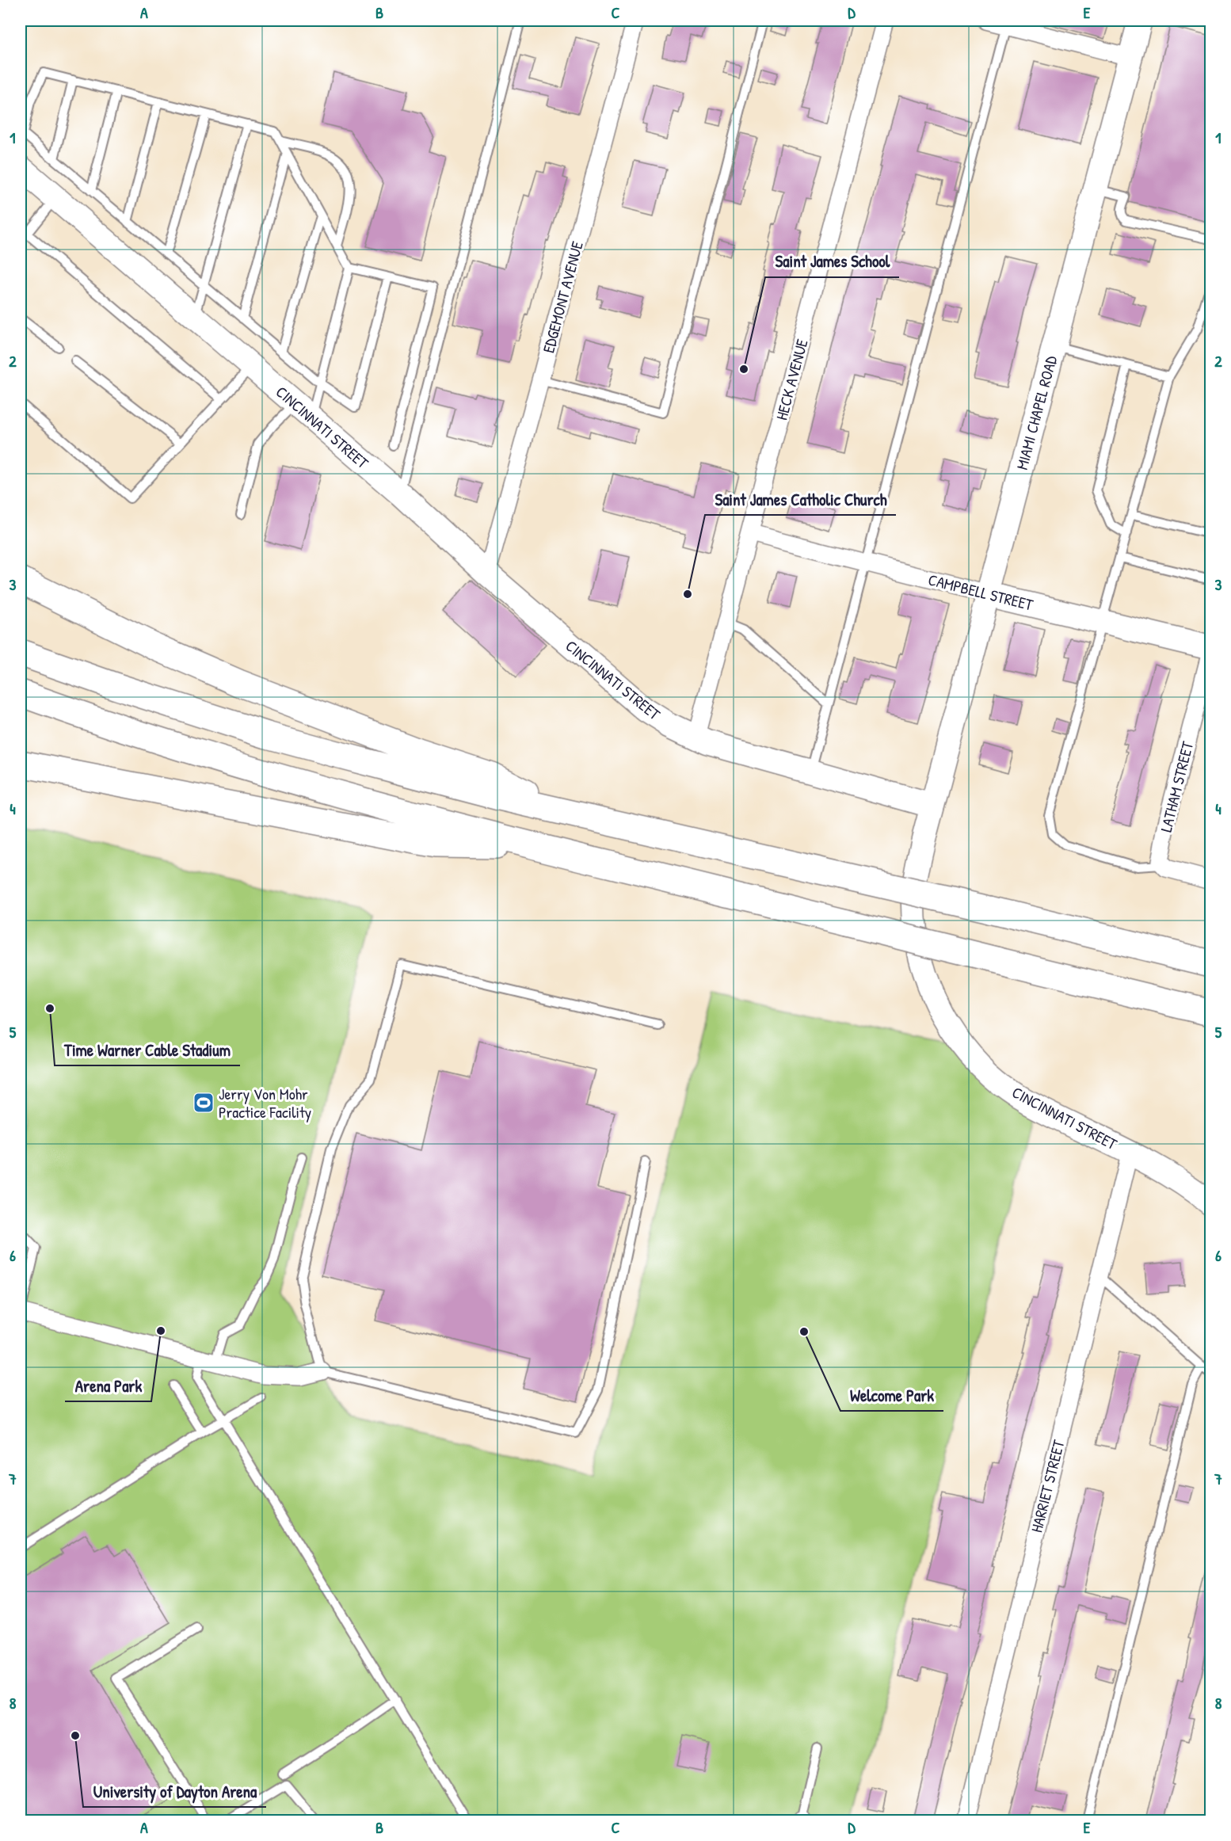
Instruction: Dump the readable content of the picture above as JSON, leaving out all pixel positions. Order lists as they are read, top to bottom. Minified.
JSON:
{"streets":{"street":["EDGEMONT AVENUE","HECK AVENUE","MIAMI CHAPEL ROAD","CINCINNATI STREET","CAMPBELL STREET","LATHAM STREET","HARRIET STREET"]},"crossings":[["EDGEMONT AVENUE","CINCINNATI STREET"],["HECK AVENUE","CINCINNATI STREET"],["HECK AVENUE","CAMPBELL STREET"],["MIAMI CHAPEL ROAD","CINCINNATI STREET"],["MIAMI CHAPEL ROAD","CAMPBELL STREET"],["CINCINNATI STREET","HARRIET STREET"]],"places":{"other":["Saint James School","Saint James Catholic Church","Time Warner Cable Stadium","Arena Park","Welcome Park","University of Dayton Arena"],"sports":["Jerry Von Mohr Practice Facility"]},"grid":{"columns":["A","B","C","D","E"],"rows":["1","2","3","4","5","6","7","8"]}}
